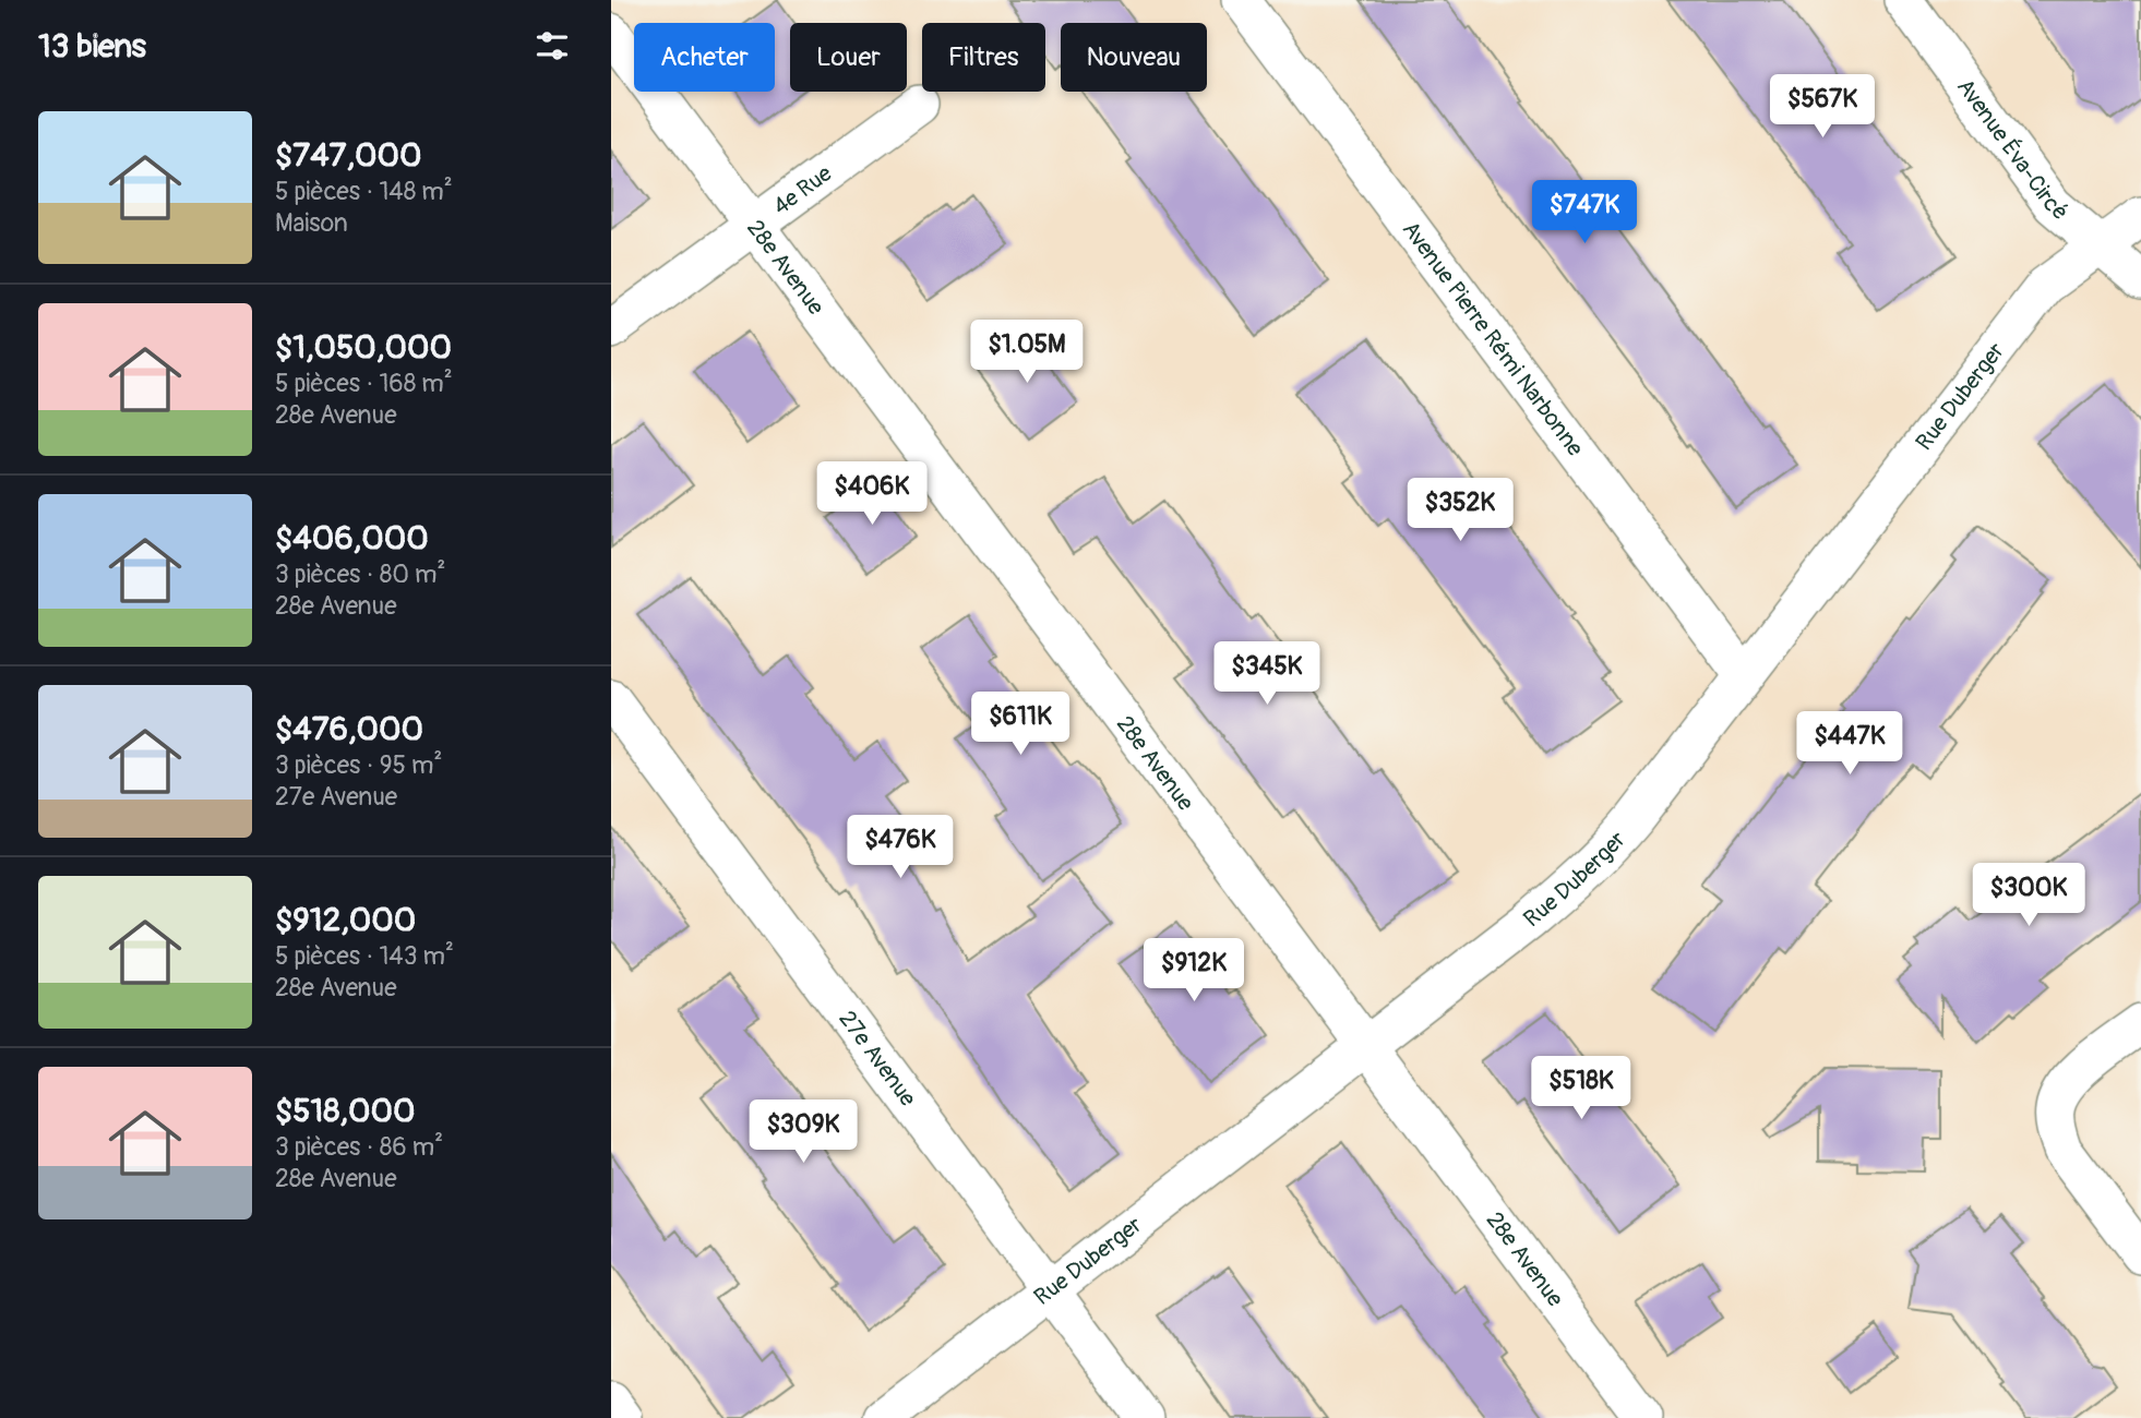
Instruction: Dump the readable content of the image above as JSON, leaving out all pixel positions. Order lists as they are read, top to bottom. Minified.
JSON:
{"streets":{"street":["Avenue Éva-Circé","4e Rue","28e Avenue","Avenue Pierre Rémi Narbonne","Rue Duberger","27e Avenue"]},"crossings":[["Avenue Éva-Circé","Rue Duberger"],["4e Rue","28e Avenue"],["28e Avenue","Rue Duberger"],["Avenue Pierre Rémi Narbonne","Rue Duberger"],["Rue Duberger","27e Avenue"]],"page":{"heading":"13 biens","chip":["Acheter","Louer","Filtres","Nouveau"],"price":["$567K","$747K","$1.05M","$406K","$352K","$345K","$611K","$447K","$476K","$300K","$912K","$518K","$309K"],"list":[{"name":"$747,000","note":"5 pièces · 148 m² · Maison"},{"name":"$1,050,000","note":"5 pièces · 168 m² · 28e Avenue"},{"name":"$406,000","note":"3 pièces · 80 m² · 28e Avenue"},{"name":"$476,000","note":"3 pièces · 95 m² · 27e Avenue"},{"name":"$912,000","note":"5 pièces · 143 m² · 28e Avenue"},{"name":"$518,000","note":"3 pièces · 86 m² · 28e Avenue"}]}}
